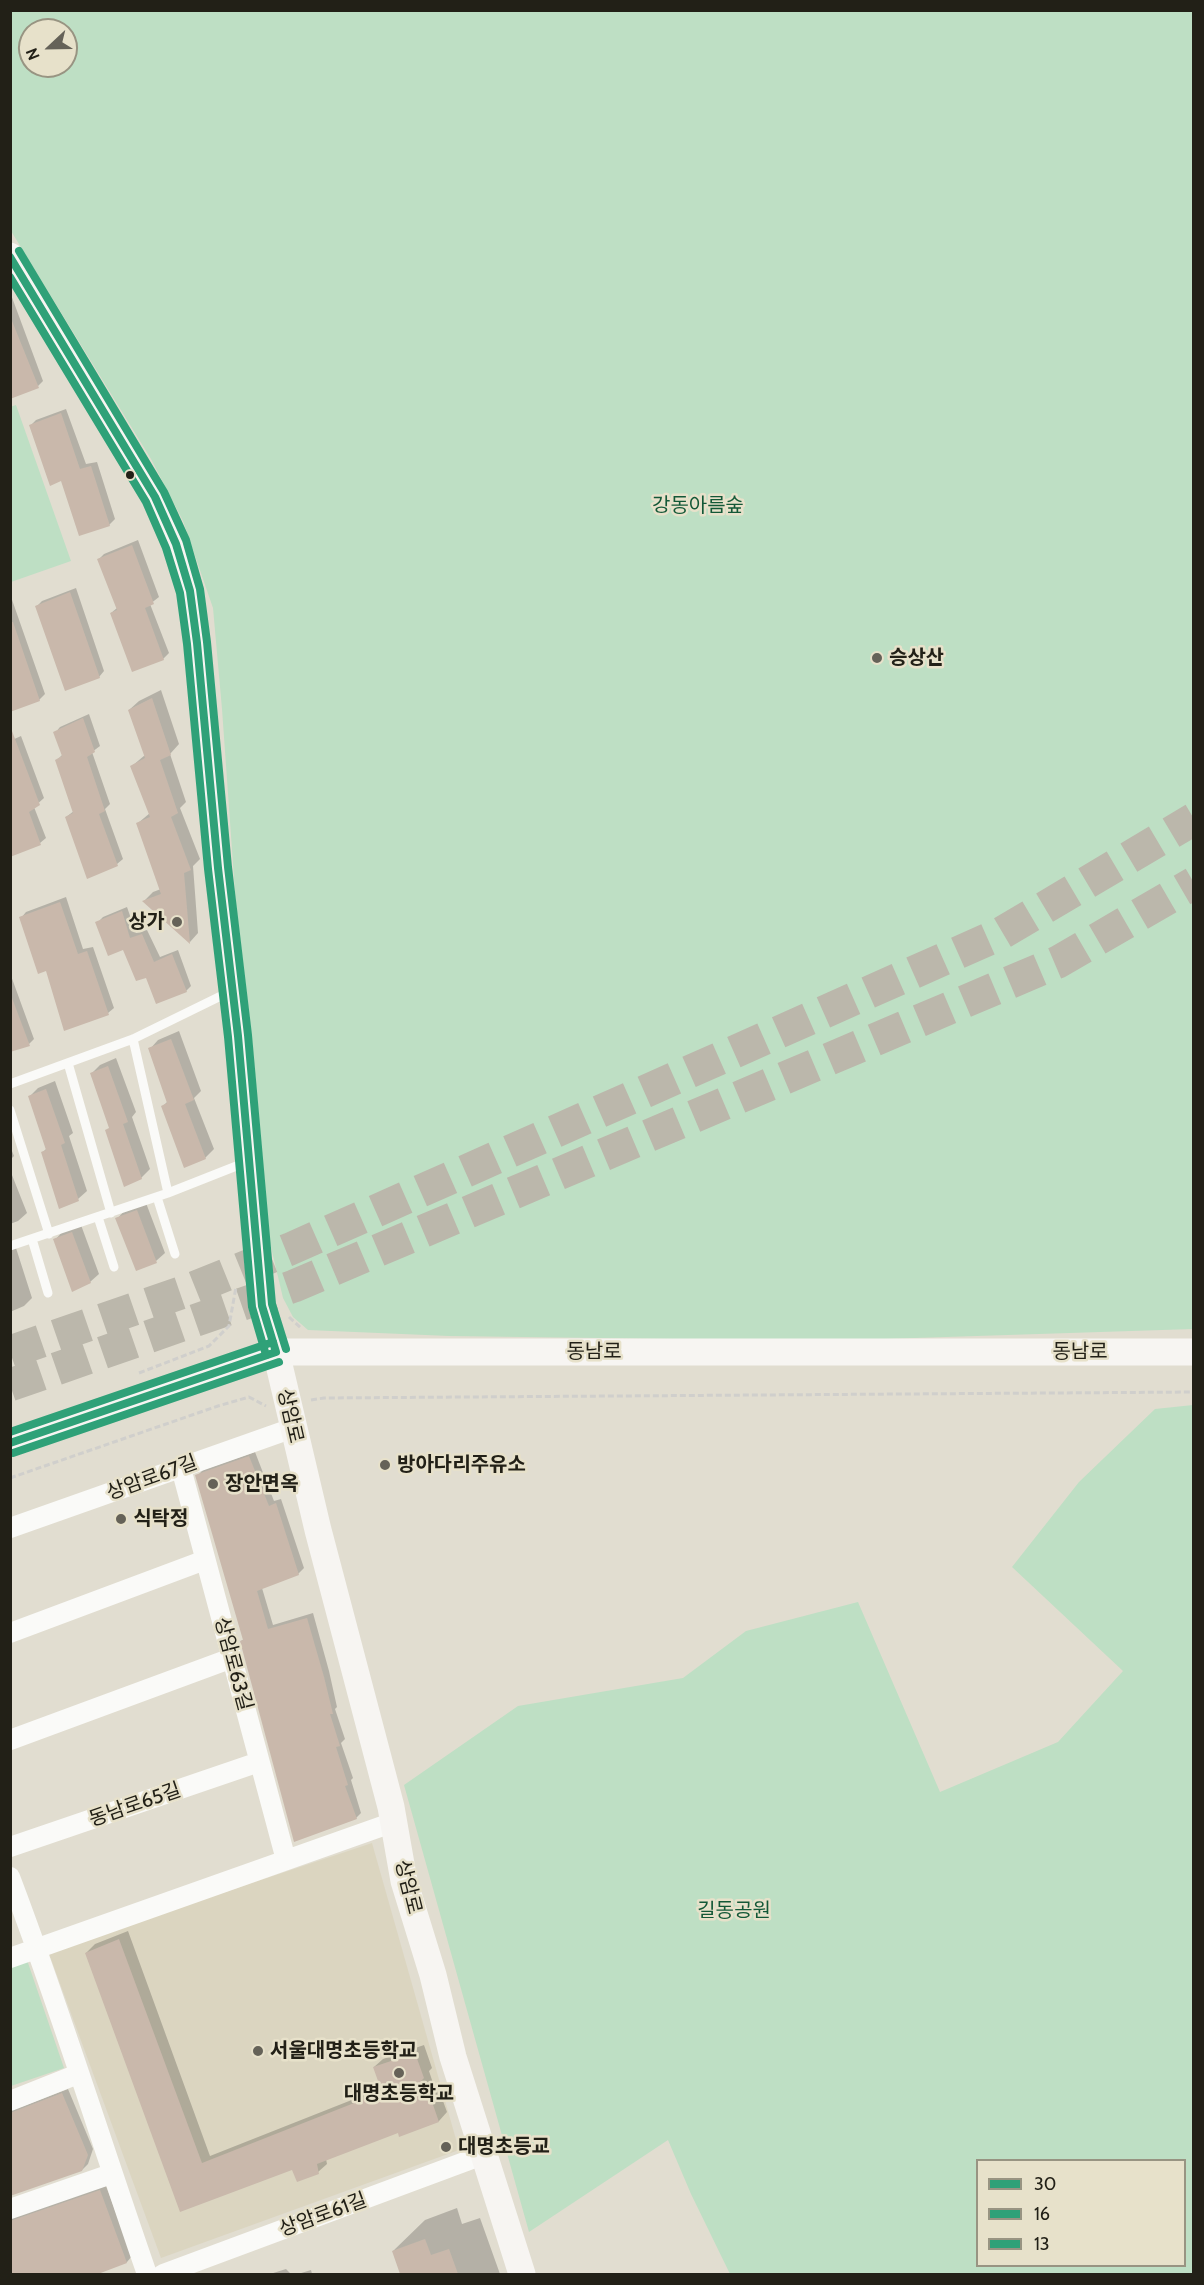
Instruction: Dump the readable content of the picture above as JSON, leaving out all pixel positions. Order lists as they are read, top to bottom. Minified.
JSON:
{"streets":{"main road":["동남로","상암로"],"street":["상암로67길","상암로63길","동남로65길","상암로61길"]},"crossings":[["동남로","상암로"],["상암로","상암로67길"],["상암로","상암로61길"],["상암로67길","상암로63길"],["상암로63길","동남로65길"]],"parks":["강동아름숲","길동공원"],"places":["승상산","상가","방아다리주유소","장안면옥","식탁정","서울대명초등학교","대명초등학교","대명초등교"],"lines":["transit line 13","transit line 30","transit line 16"],"legend":["30","16","13"],"north":"left"}
